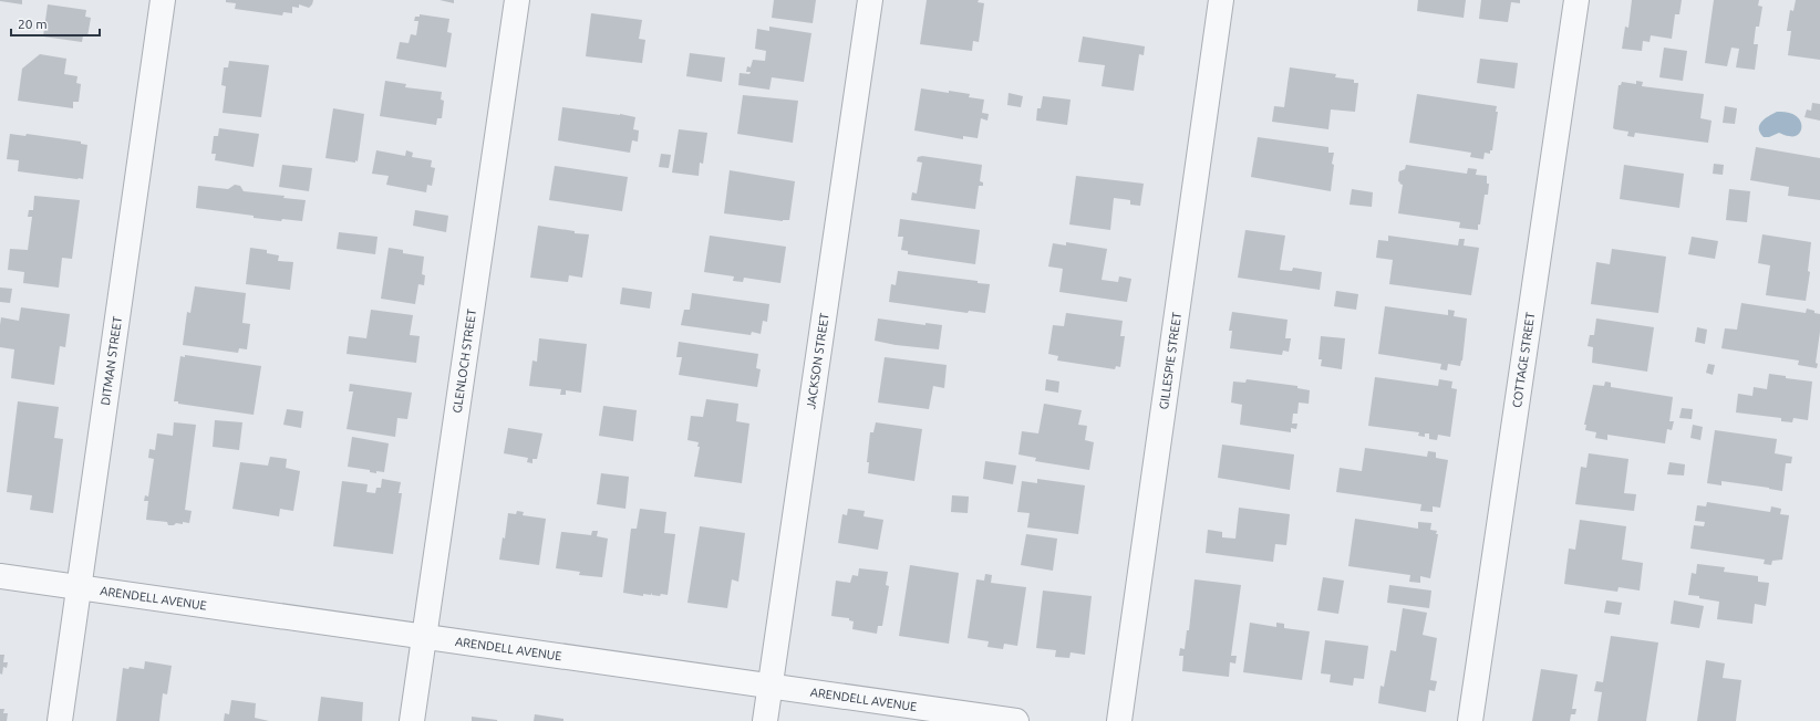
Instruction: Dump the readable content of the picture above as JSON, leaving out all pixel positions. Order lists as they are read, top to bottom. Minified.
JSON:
{"streets":{"street":["DITMAN STREET","GLENLOCH STREET","JACKSON STREET","GILLESPIE STREET","COTTAGE STREET","ARENDELL AVENUE"]},"crossings":[["DITMAN STREET","ARENDELL AVENUE"],["GLENLOCH STREET","ARENDELL AVENUE"],["JACKSON STREET","ARENDELL AVENUE"]],"scale_bar":"20 m"}
